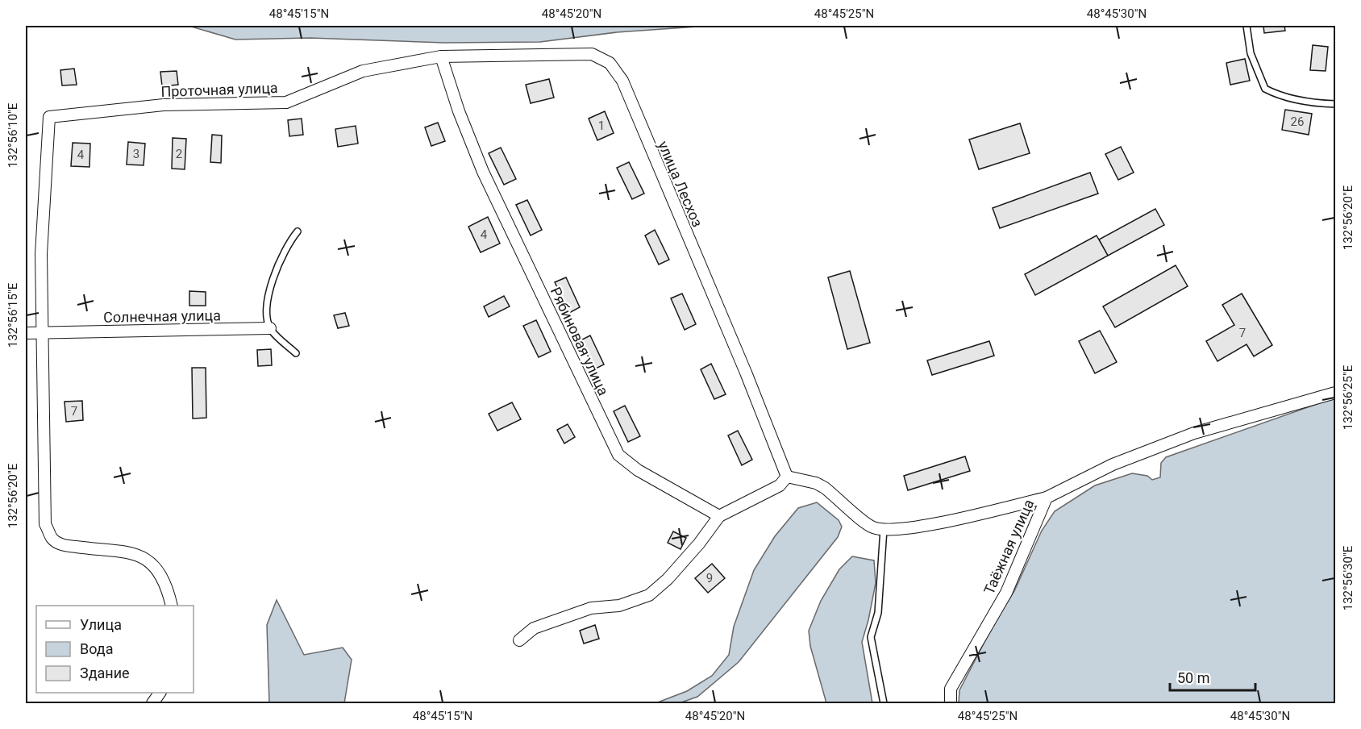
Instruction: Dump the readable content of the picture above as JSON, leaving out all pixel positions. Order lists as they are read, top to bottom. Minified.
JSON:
{"streets":{"street":["Проточная улица","улица Лесхоз","Солнечная улица","Рябиновая улица","Таёжная улица"]},"crossings":[["Проточная улица","улица Лесхоз"],["Проточная улица","Солнечная улица"],["Проточная улица","Рябиновая улица"],["улица Лесхоз","Рябиновая улица"]],"house_numbers":["26","1","3","2","4","4","7","7","9"],"legend":["Улица","Вода","Здание"],"scale_bar":"50 m","coordinates":["48°45'15\"N","48°45'20\"N","48°45'25\"N","48°45'30\"N","132°56'10\"E","132°56'20\"E","132°56'15\"E","132°56'25\"E","132°56'30\"E"]}
